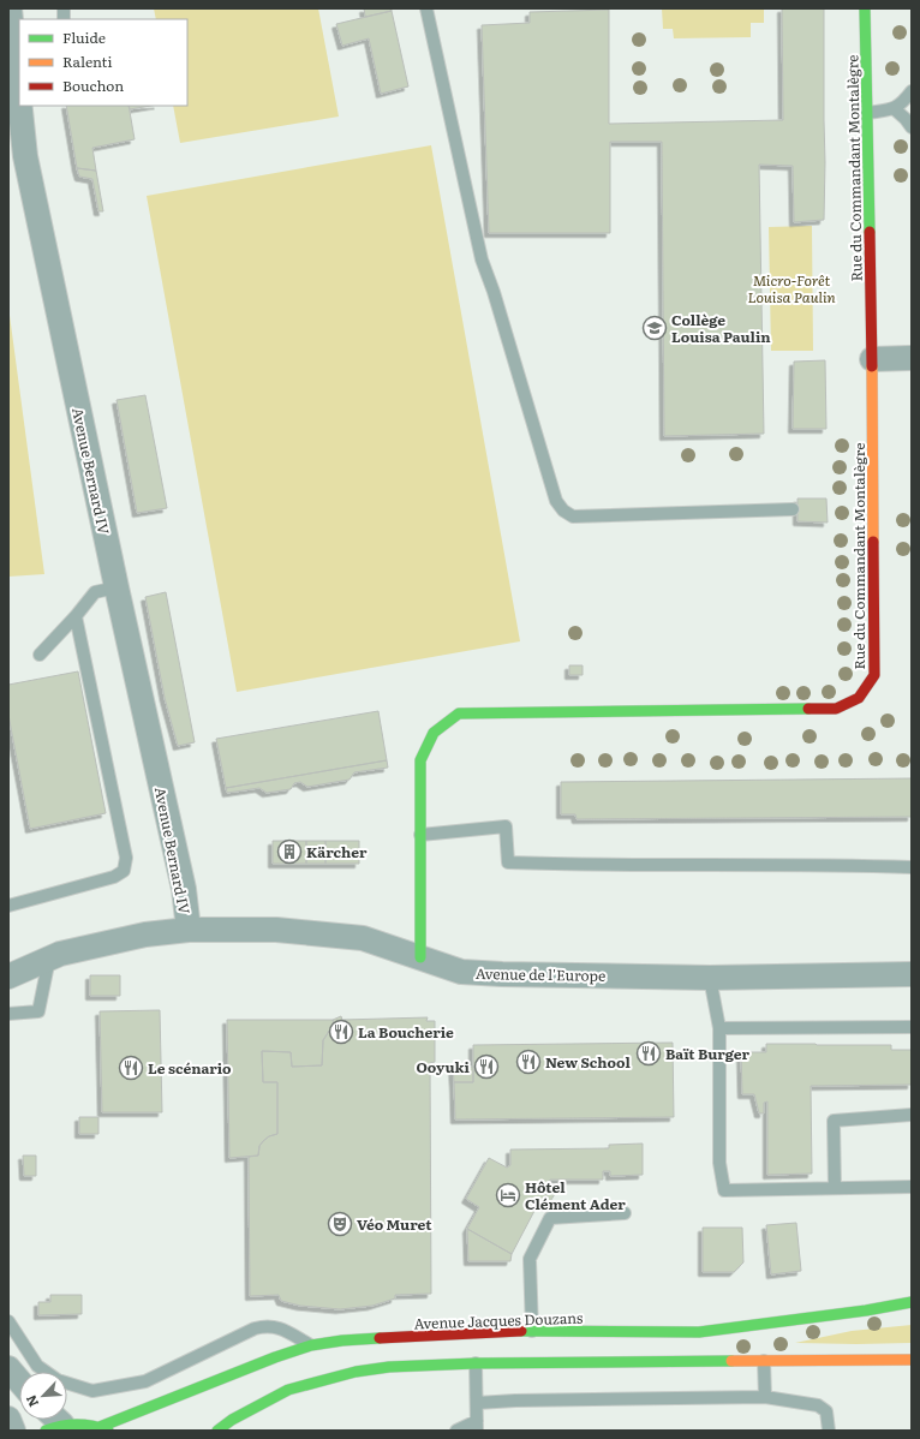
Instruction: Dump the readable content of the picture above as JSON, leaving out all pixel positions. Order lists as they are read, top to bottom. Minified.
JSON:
{"streets":{"main road":["Rue du Commandant Montalègre","Avenue Jacques Douzans"],"street":["Avenue Bernard IV","Avenue de l'Europe"]},"crossings":[["Rue du Commandant Montalègre","Avenue de l'Europe"],["Avenue Bernard IV","Avenue de l'Europe"]],"parks":["Micro-Forêt Louisa Paulin"],"places":{"school or university":["Collège Louisa Paulin"],"building":["Kärcher"],"restaurant":["La Boucherie","Baït Burger","New School","Ooyuki","Le scénario"],"hotel":["Hôtel Clément Ader"],"theatre":["Véo Muret"]},"legend":["Fluide","Ralenti","Bouchon"],"north":"bottom left"}
